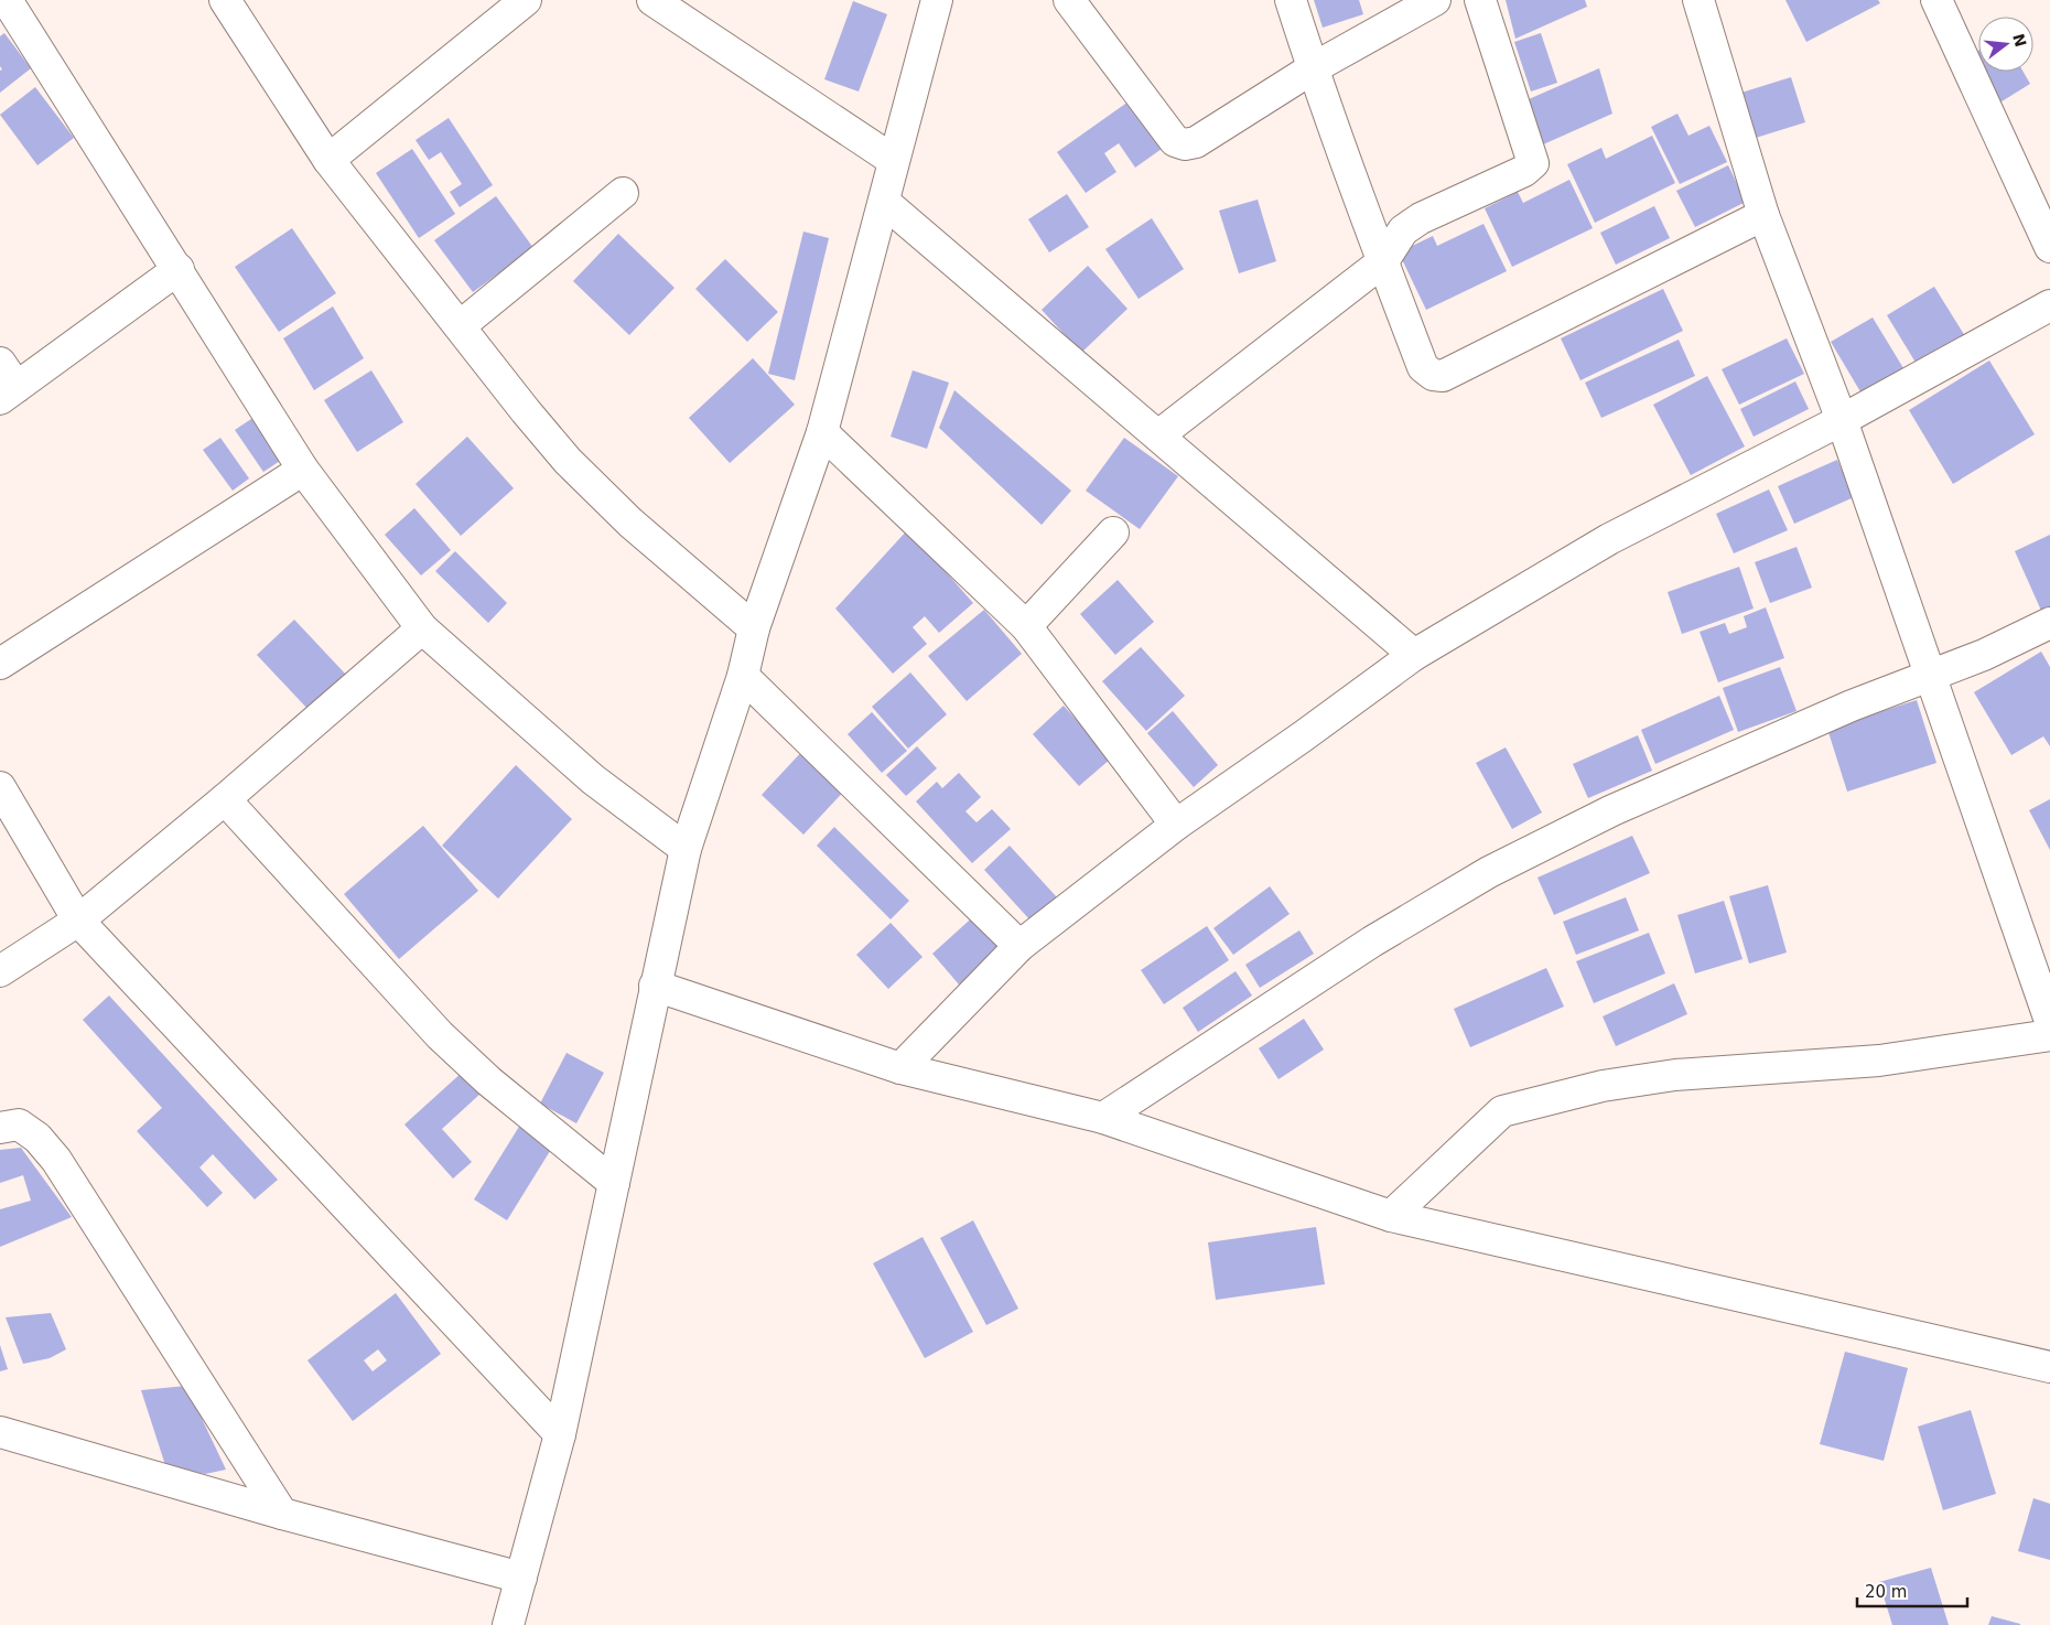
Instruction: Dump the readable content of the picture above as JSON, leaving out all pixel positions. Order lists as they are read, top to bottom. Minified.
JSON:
{"scale_bar":"20 m","north":"right"}
